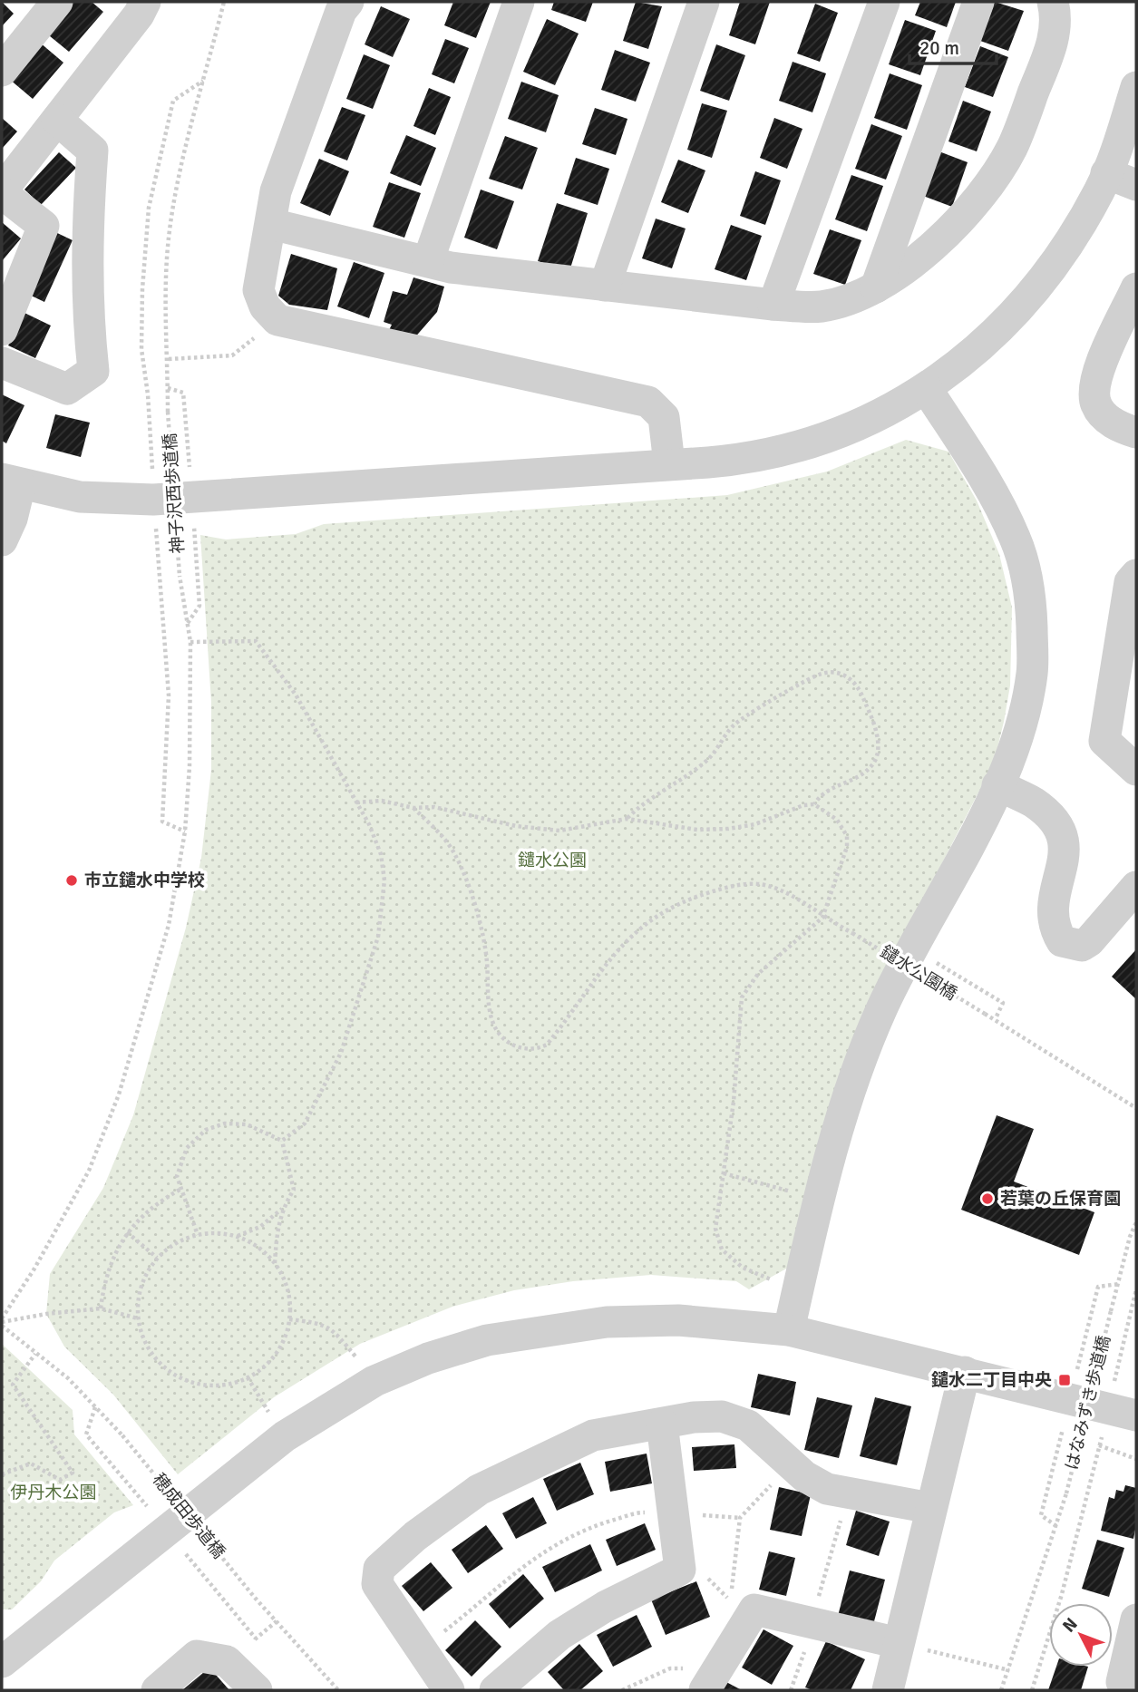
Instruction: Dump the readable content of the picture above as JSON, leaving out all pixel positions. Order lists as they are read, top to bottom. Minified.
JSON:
{"streets":{"path":["神子沢西歩道橋","鑓水公園橋","はなみずき歩道橋","穂成田歩道橋"]},"crossings":[["神子沢西歩道橋","穂成田歩道橋"]],"parks":["鑓水公園","伊丹木公園"],"places":{"other":["市立鑓水中学校","若葉の丘保育園"],"transit":["鑓水二丁目中央"]},"scale_bar":"20 m","north":"top left"}
